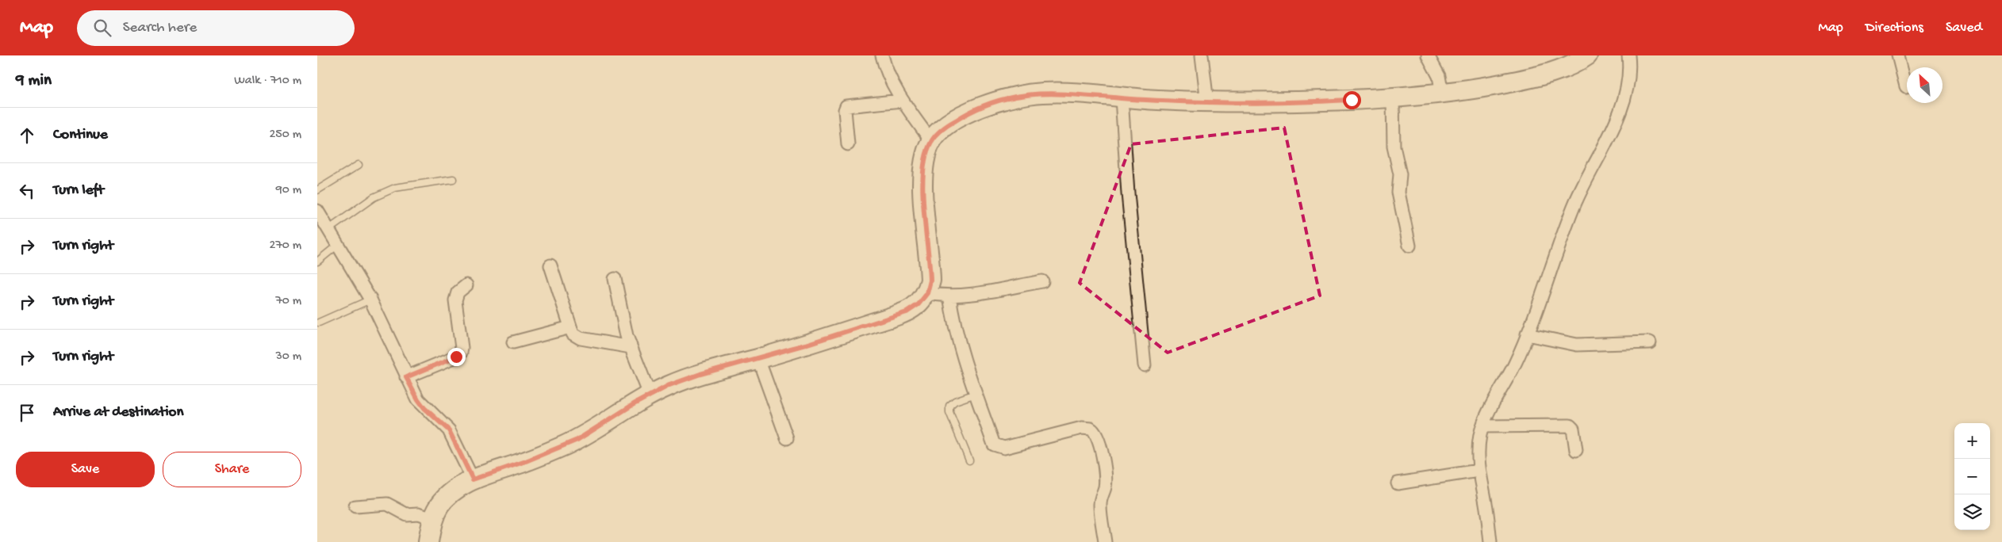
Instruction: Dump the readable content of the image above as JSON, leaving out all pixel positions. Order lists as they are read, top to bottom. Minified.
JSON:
{"north":"top left","page":{"header":"Map","search":"Search here","nav":["Map","Directions","Saved"],"heading":["9 min","Walk · 710 m"],"list":[["Continue","250 m"],["Turn left","90 m"],["Turn right","270 m"],["Turn right","70 m"],["Turn right","30 m"],"Arrive at destination"],"map_buttons":["+","−"],"buttons":["Save","Share"]}}
